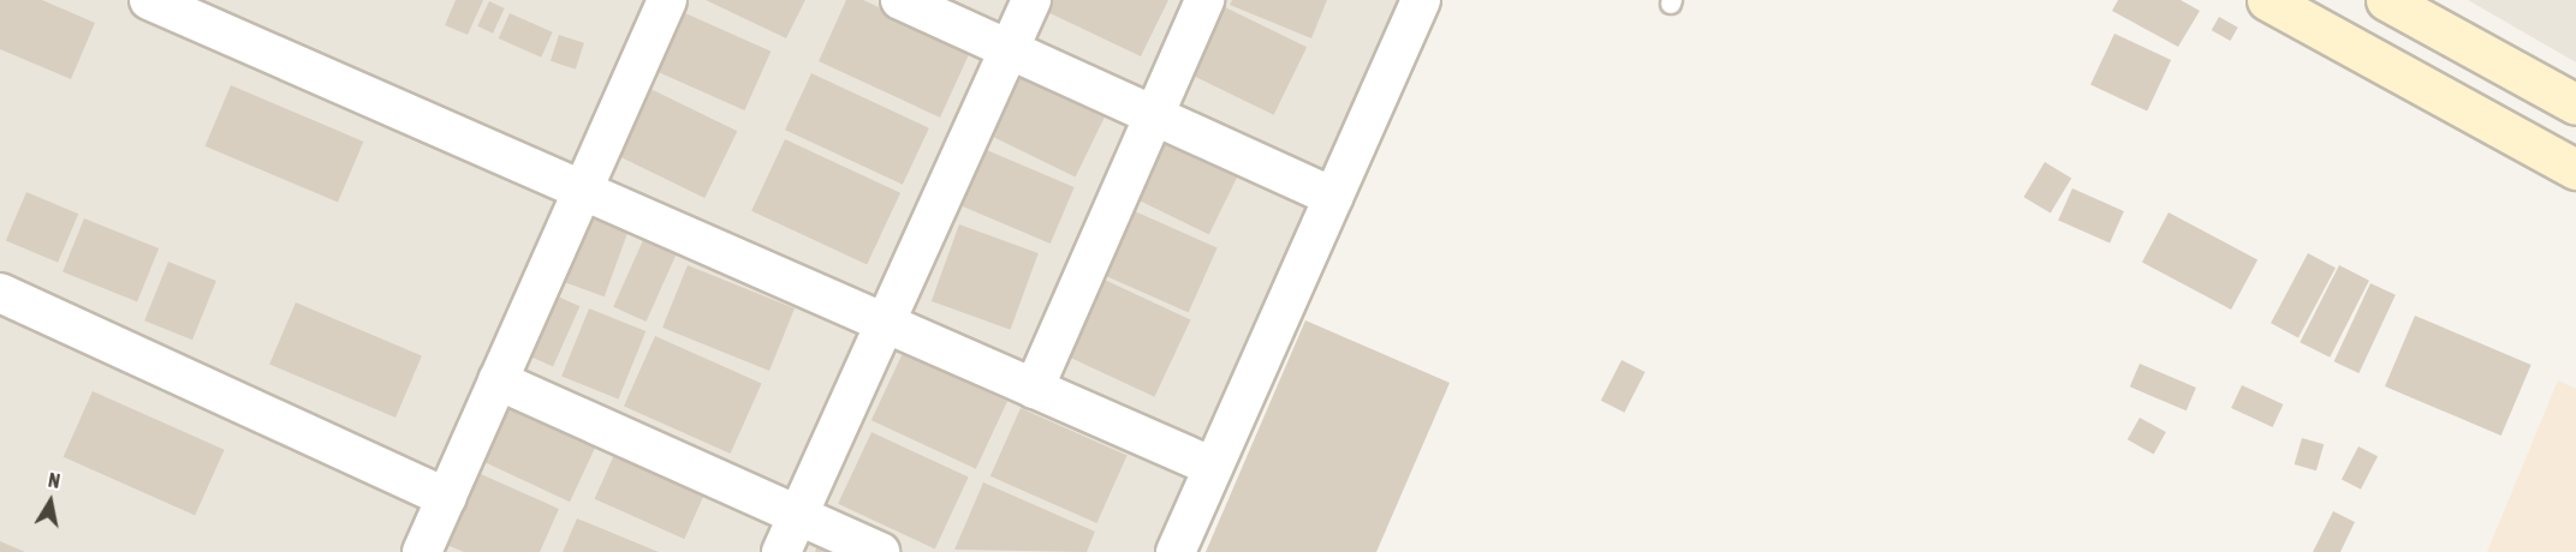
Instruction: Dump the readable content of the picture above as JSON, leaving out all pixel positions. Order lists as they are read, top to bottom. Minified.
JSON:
{"north":"top"}
